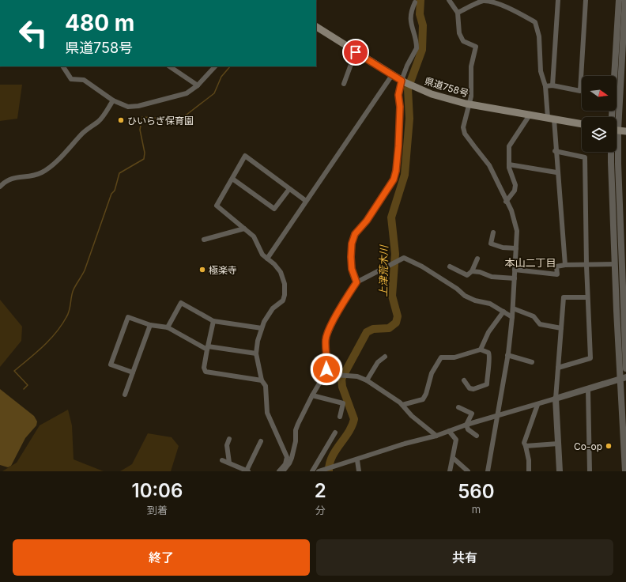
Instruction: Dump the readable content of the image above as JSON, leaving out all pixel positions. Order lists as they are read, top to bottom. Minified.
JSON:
{"streets":{"main road":["県道758号"]},"districts":["本山二丁目"],"water":["上津荒木川"],"places":["ひいらぎ保育園","極楽寺","Co-op"],"north":"right","page":{"turn":["480 m","県道758号"],"eta":["10:06","到着","2","分","560","m"],"buttons":["終了","共有"]}}
